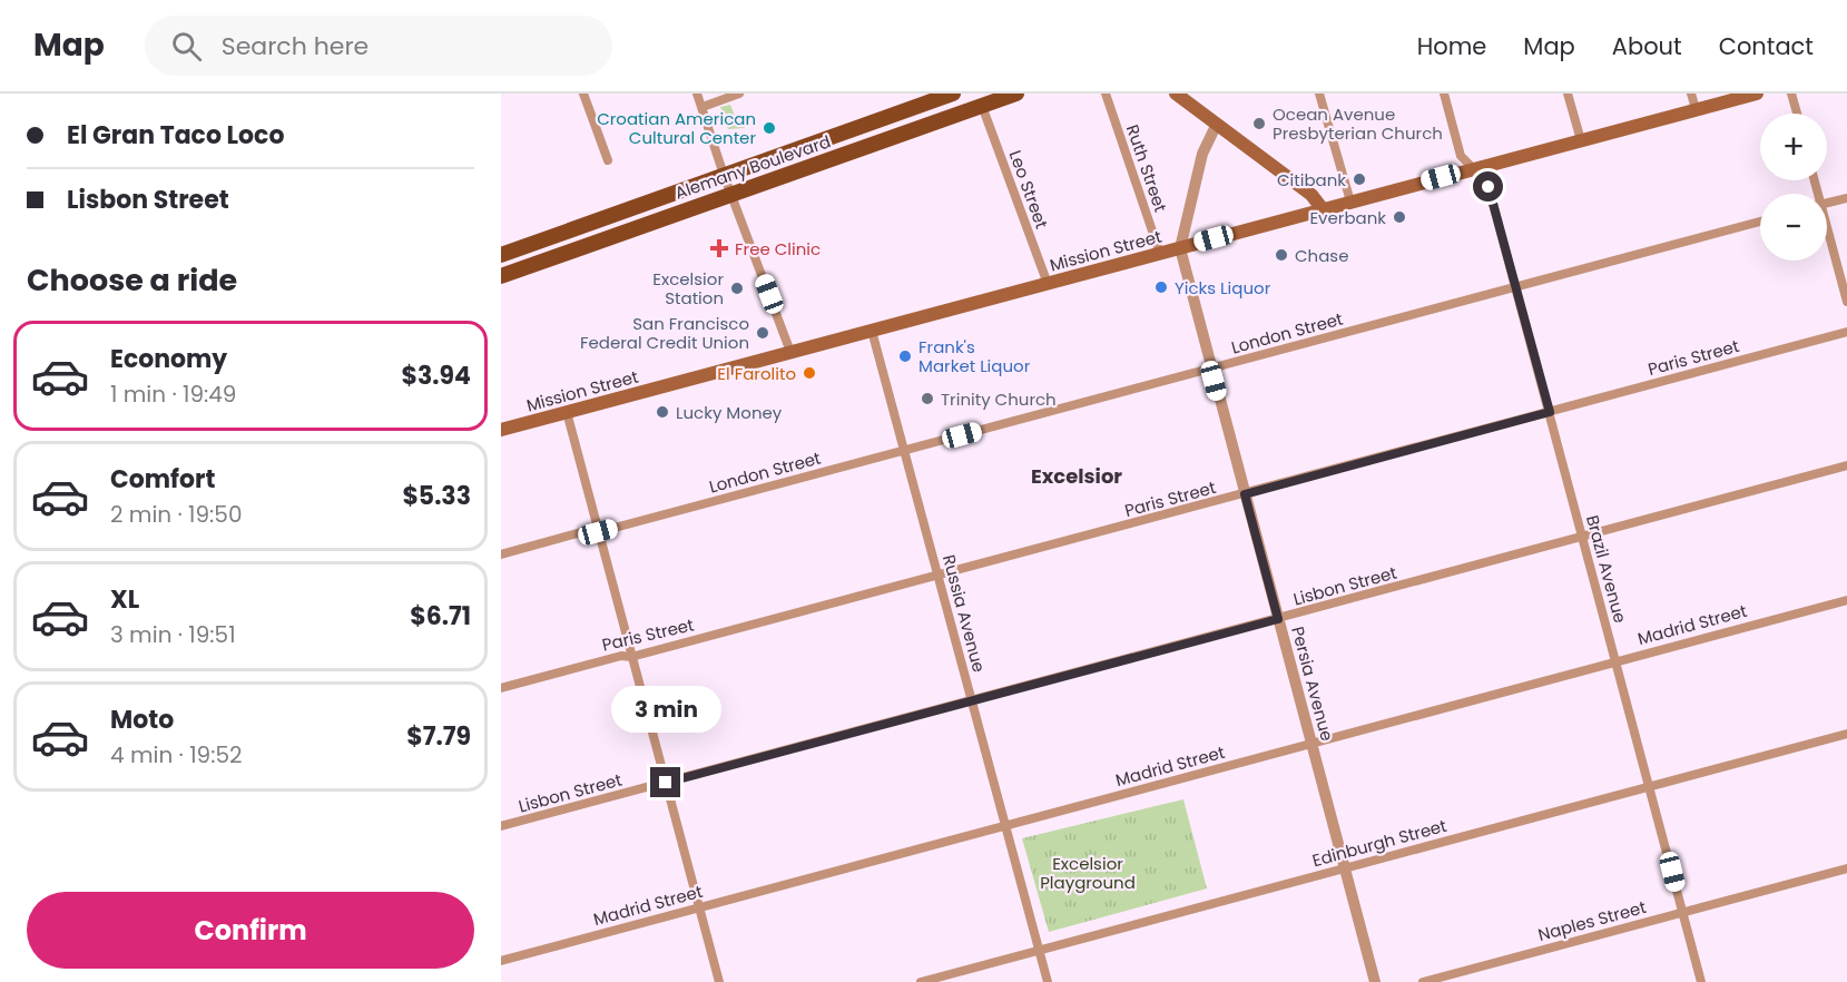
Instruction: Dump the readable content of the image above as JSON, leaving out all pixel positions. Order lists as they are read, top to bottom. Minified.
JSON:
{"streets":{"main road":["Alemany Boulevard","Mission Street"],"street":["Ruth Street","Leo Street","London Street","Paris Street","Brazil Avenue","Lisbon Street","Russia Avenue","Madrid Street","Persia Avenue","Edinburgh Street","Naples Street"]},"crossings":[["Alemany Boulevard","Leo Street"],["Ruth Street","Mission Street"],["Leo Street","Mission Street"],["Mission Street","Brazil Avenue"],["Mission Street","Russia Avenue"],["Mission Street","Persia Avenue"],["London Street","Brazil Avenue"],["London Street","Russia Avenue"],["London Street","Persia Avenue"],["Paris Street","Brazil Avenue"],["Paris Street","Russia Avenue"],["Paris Street","Persia Avenue"],["Brazil Avenue","Lisbon Street"],["Brazil Avenue","Madrid Street"],["Brazil Avenue","Edinburgh Street"],["Brazil Avenue","Naples Street"],["Lisbon Street","Russia Avenue"],["Lisbon Street","Persia Avenue"],["Russia Avenue","Madrid Street"],["Russia Avenue","Edinburgh Street"],["Madrid Street","Persia Avenue"],["Persia Avenue","Edinburgh Street"]],"districts":["Excelsior"],"parks":["Excelsior Playground"],"places":{"other":["Ocean Avenue Presbyterian Church","Croatian American Cultural Center","Citibank","Everbank","Chase","Yicks Liquor","Excelsior Station","San Francisco Federal Credit Union","Frank's Market Liquor","El Farolito","Trinity Church","Lucky Money"],"health":["Free Clinic"]},"page":{"header":"Map","search":"Search here","nav":["Home","Map","About","Contact"],"banner":["El Gran Taco Loco","Lisbon Street"],"map_buttons":["+","−"],"heading":"Choose a ride","list":[{"name":"Economy","note":"1 min · 19:49","value":"$3.94"},{"name":"Comfort","note":"2 min · 19:50","value":"$5.33"},{"name":"XL","note":"3 min · 19:51","value":"$6.71"},{"name":"Moto","note":"4 min · 19:52","value":"$7.79"}],"bubble":"3 min","buttons":"Confirm"}}
